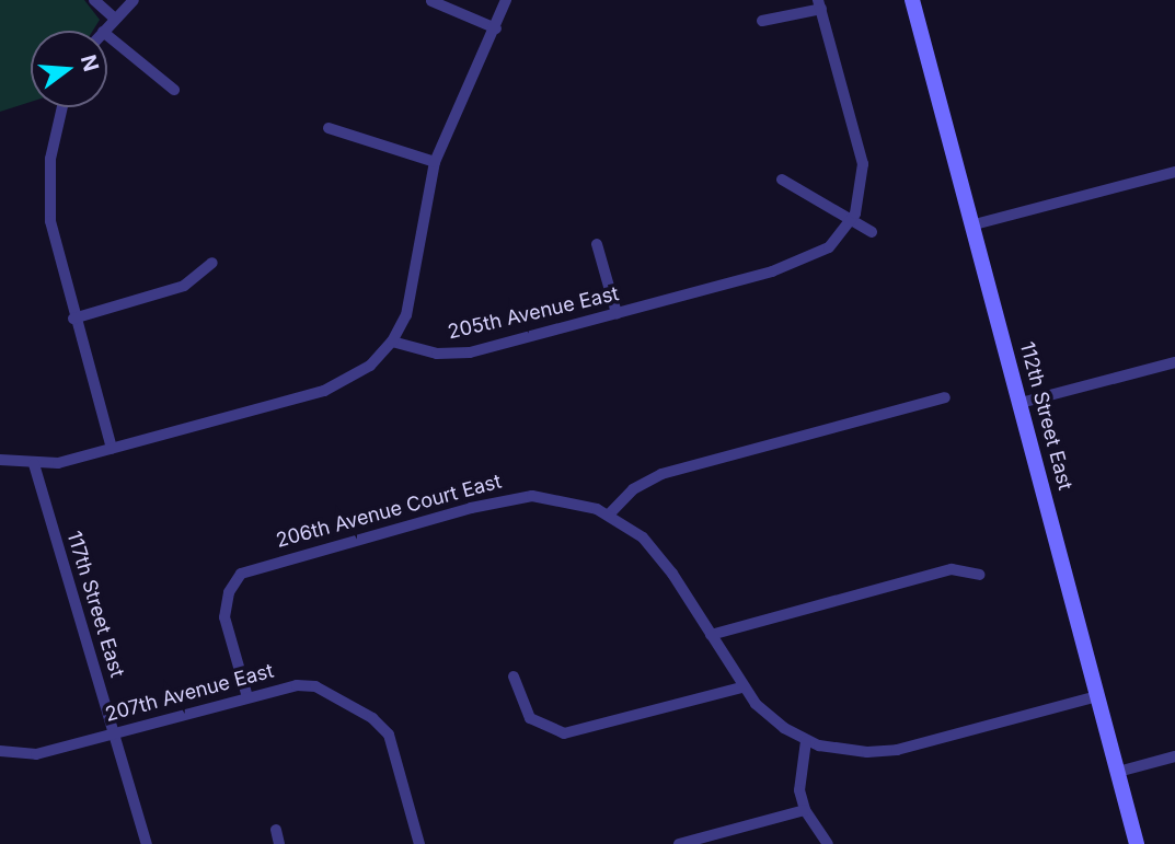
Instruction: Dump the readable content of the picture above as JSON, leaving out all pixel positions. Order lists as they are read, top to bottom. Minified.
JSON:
{"streets":{"street":["205th Avenue East","112th Street East","206th Avenue Court East","117th Street East","207th Avenue East"]},"crossings":[["206th Avenue Court East","207th Avenue East"],["117th Street East","207th Avenue East"]],"north":"right"}
